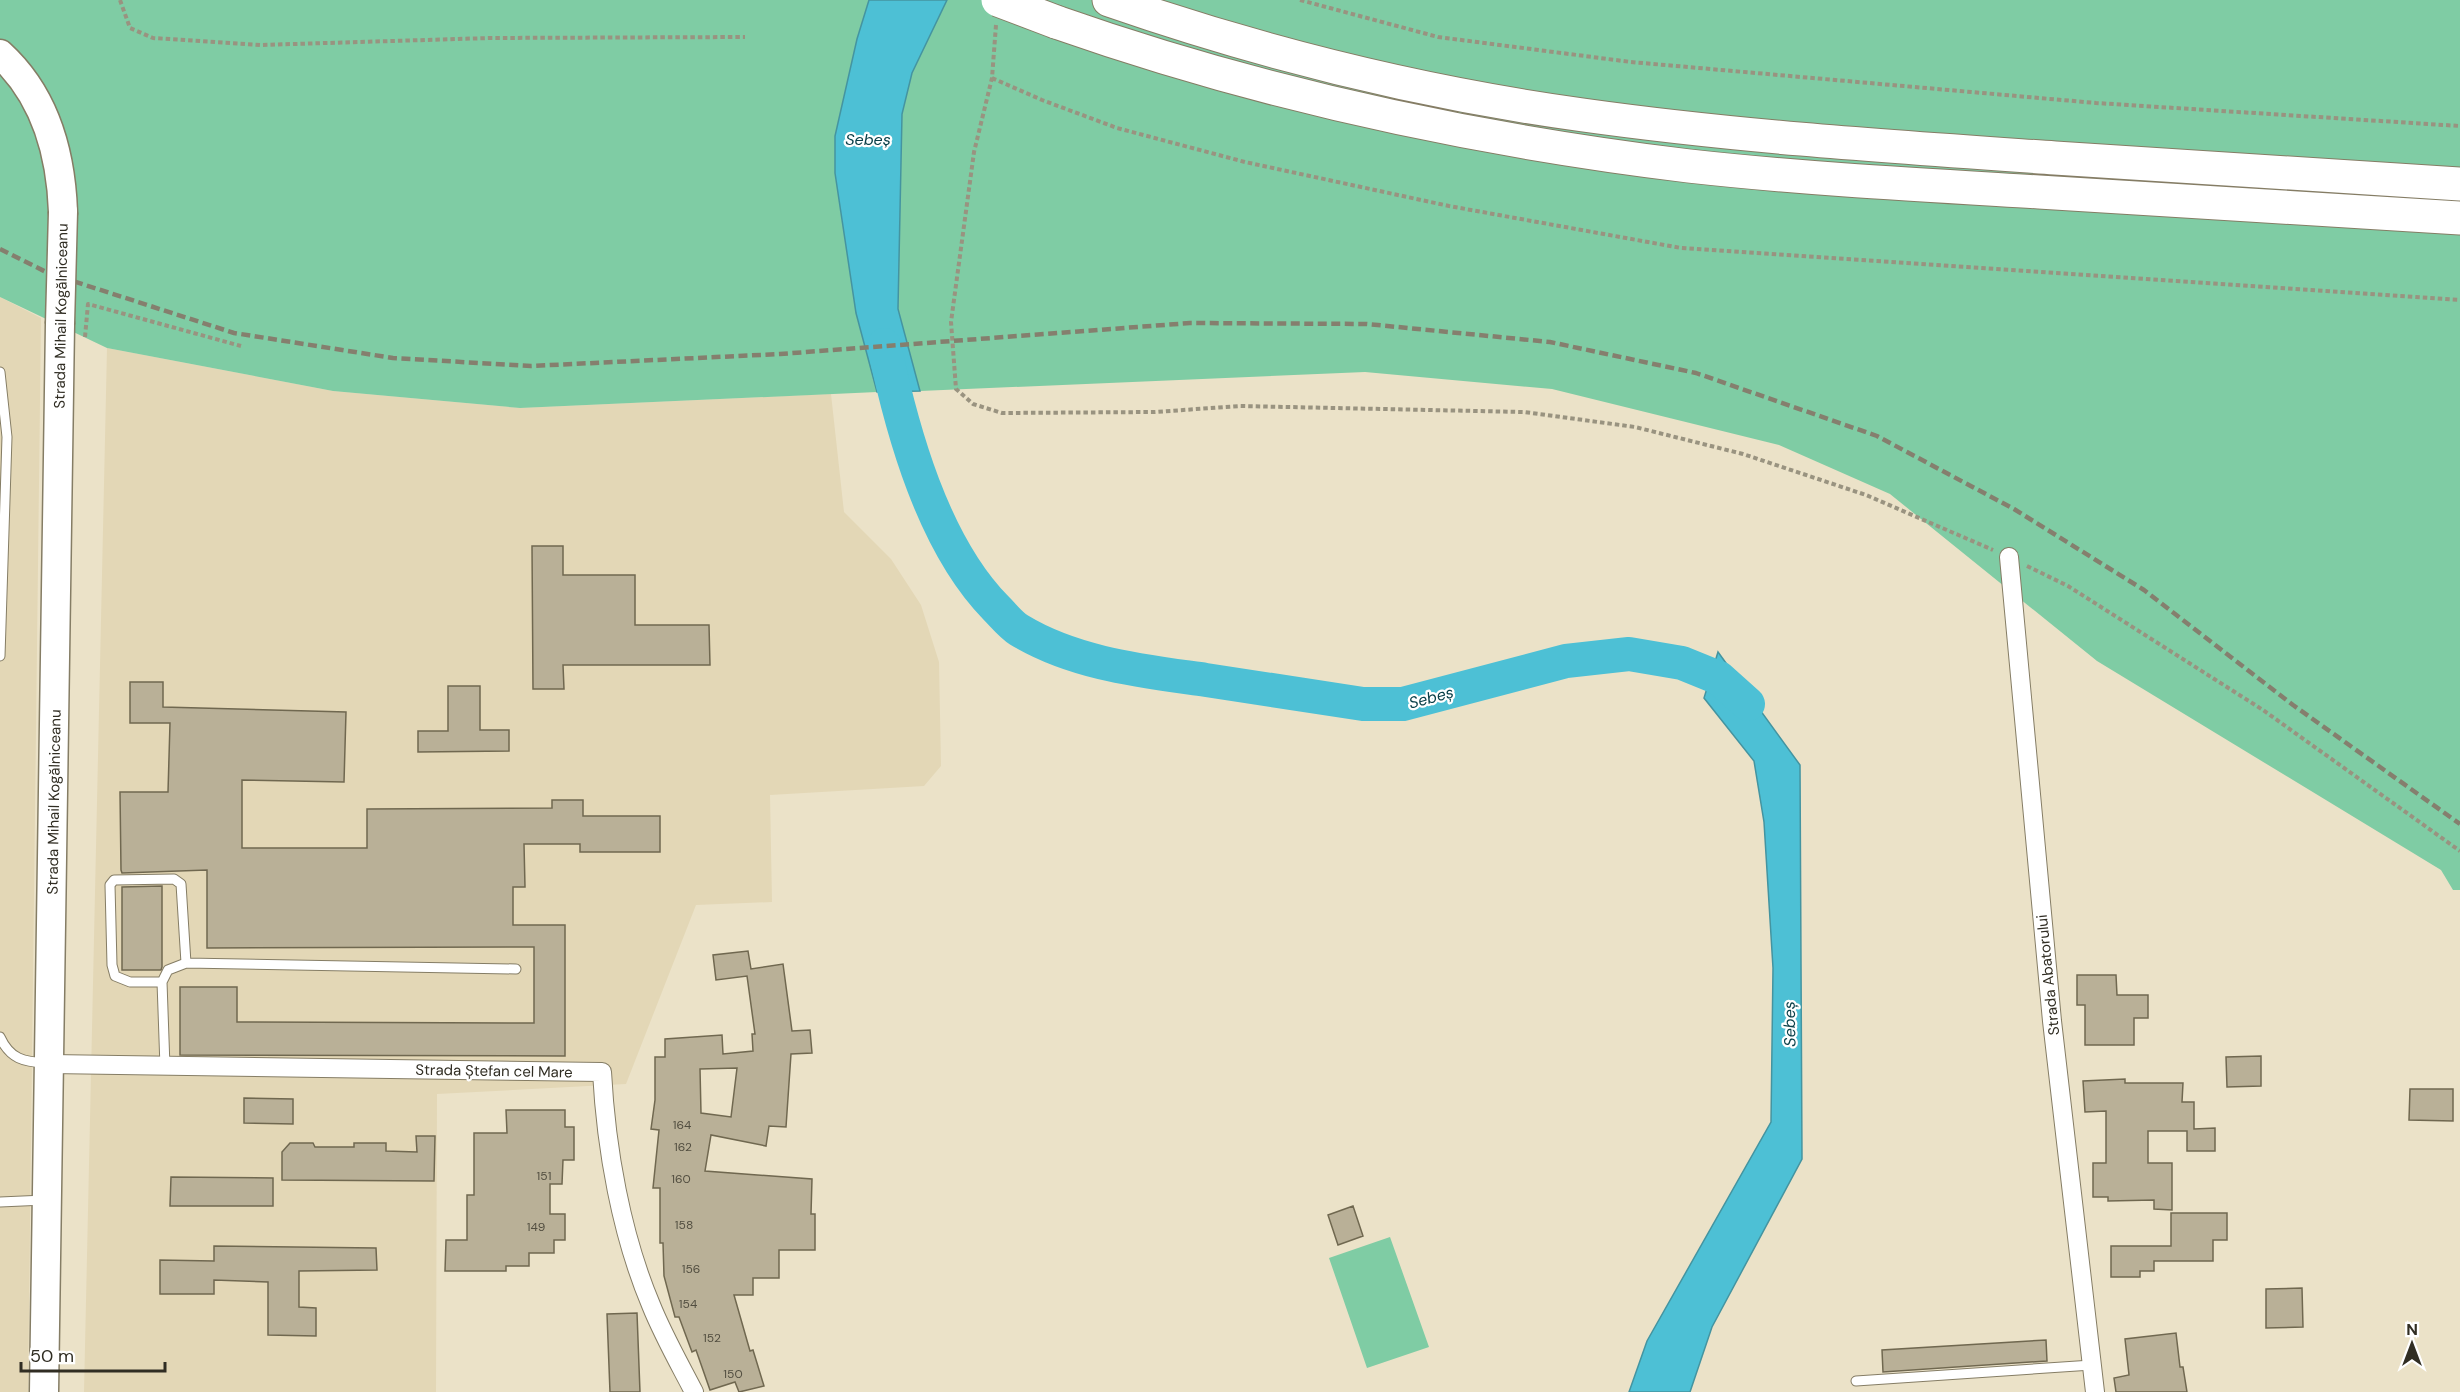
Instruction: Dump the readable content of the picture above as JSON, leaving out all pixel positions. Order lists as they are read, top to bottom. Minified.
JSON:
{"streets":{"main road":["Strada Mihail Kogălniceanu"],"street":["Strada Abatorului","Strada Ștefan cel Mare"]},"crossings":[["Strada Mihail Kogălniceanu","Strada Ștefan cel Mare"]],"water":["Sebeș"],"house_numbers":["164","162","151","160","158","149","156","154","152","150"],"scale_bar":"50 m","north":"top"}
